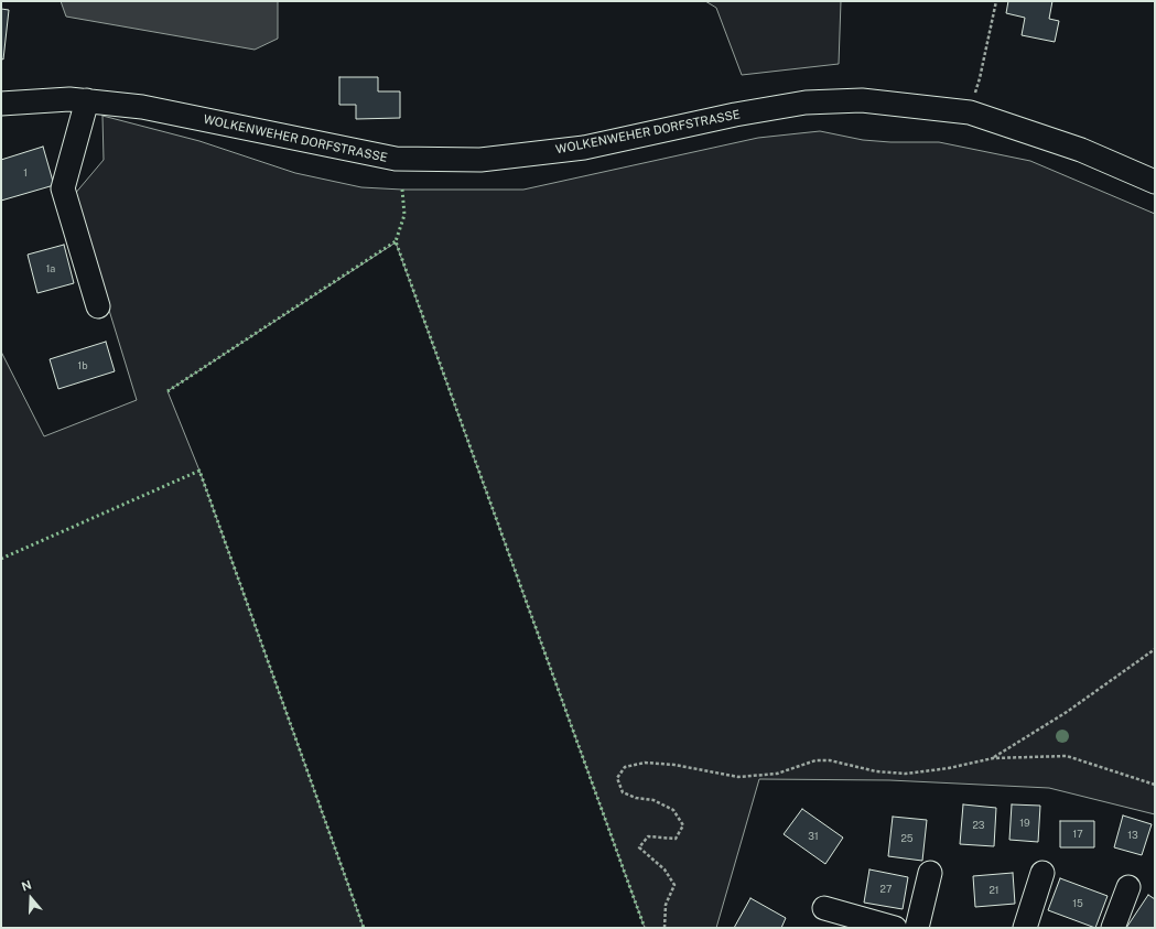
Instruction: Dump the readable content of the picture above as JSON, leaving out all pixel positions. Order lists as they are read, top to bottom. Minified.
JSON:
{"streets":{"street":["WOLKENWEHER DORFSTRASSE"]},"house_numbers":["1","1a","1b","19","23","17","13","31","25","27","21","15"],"north":"top"}
